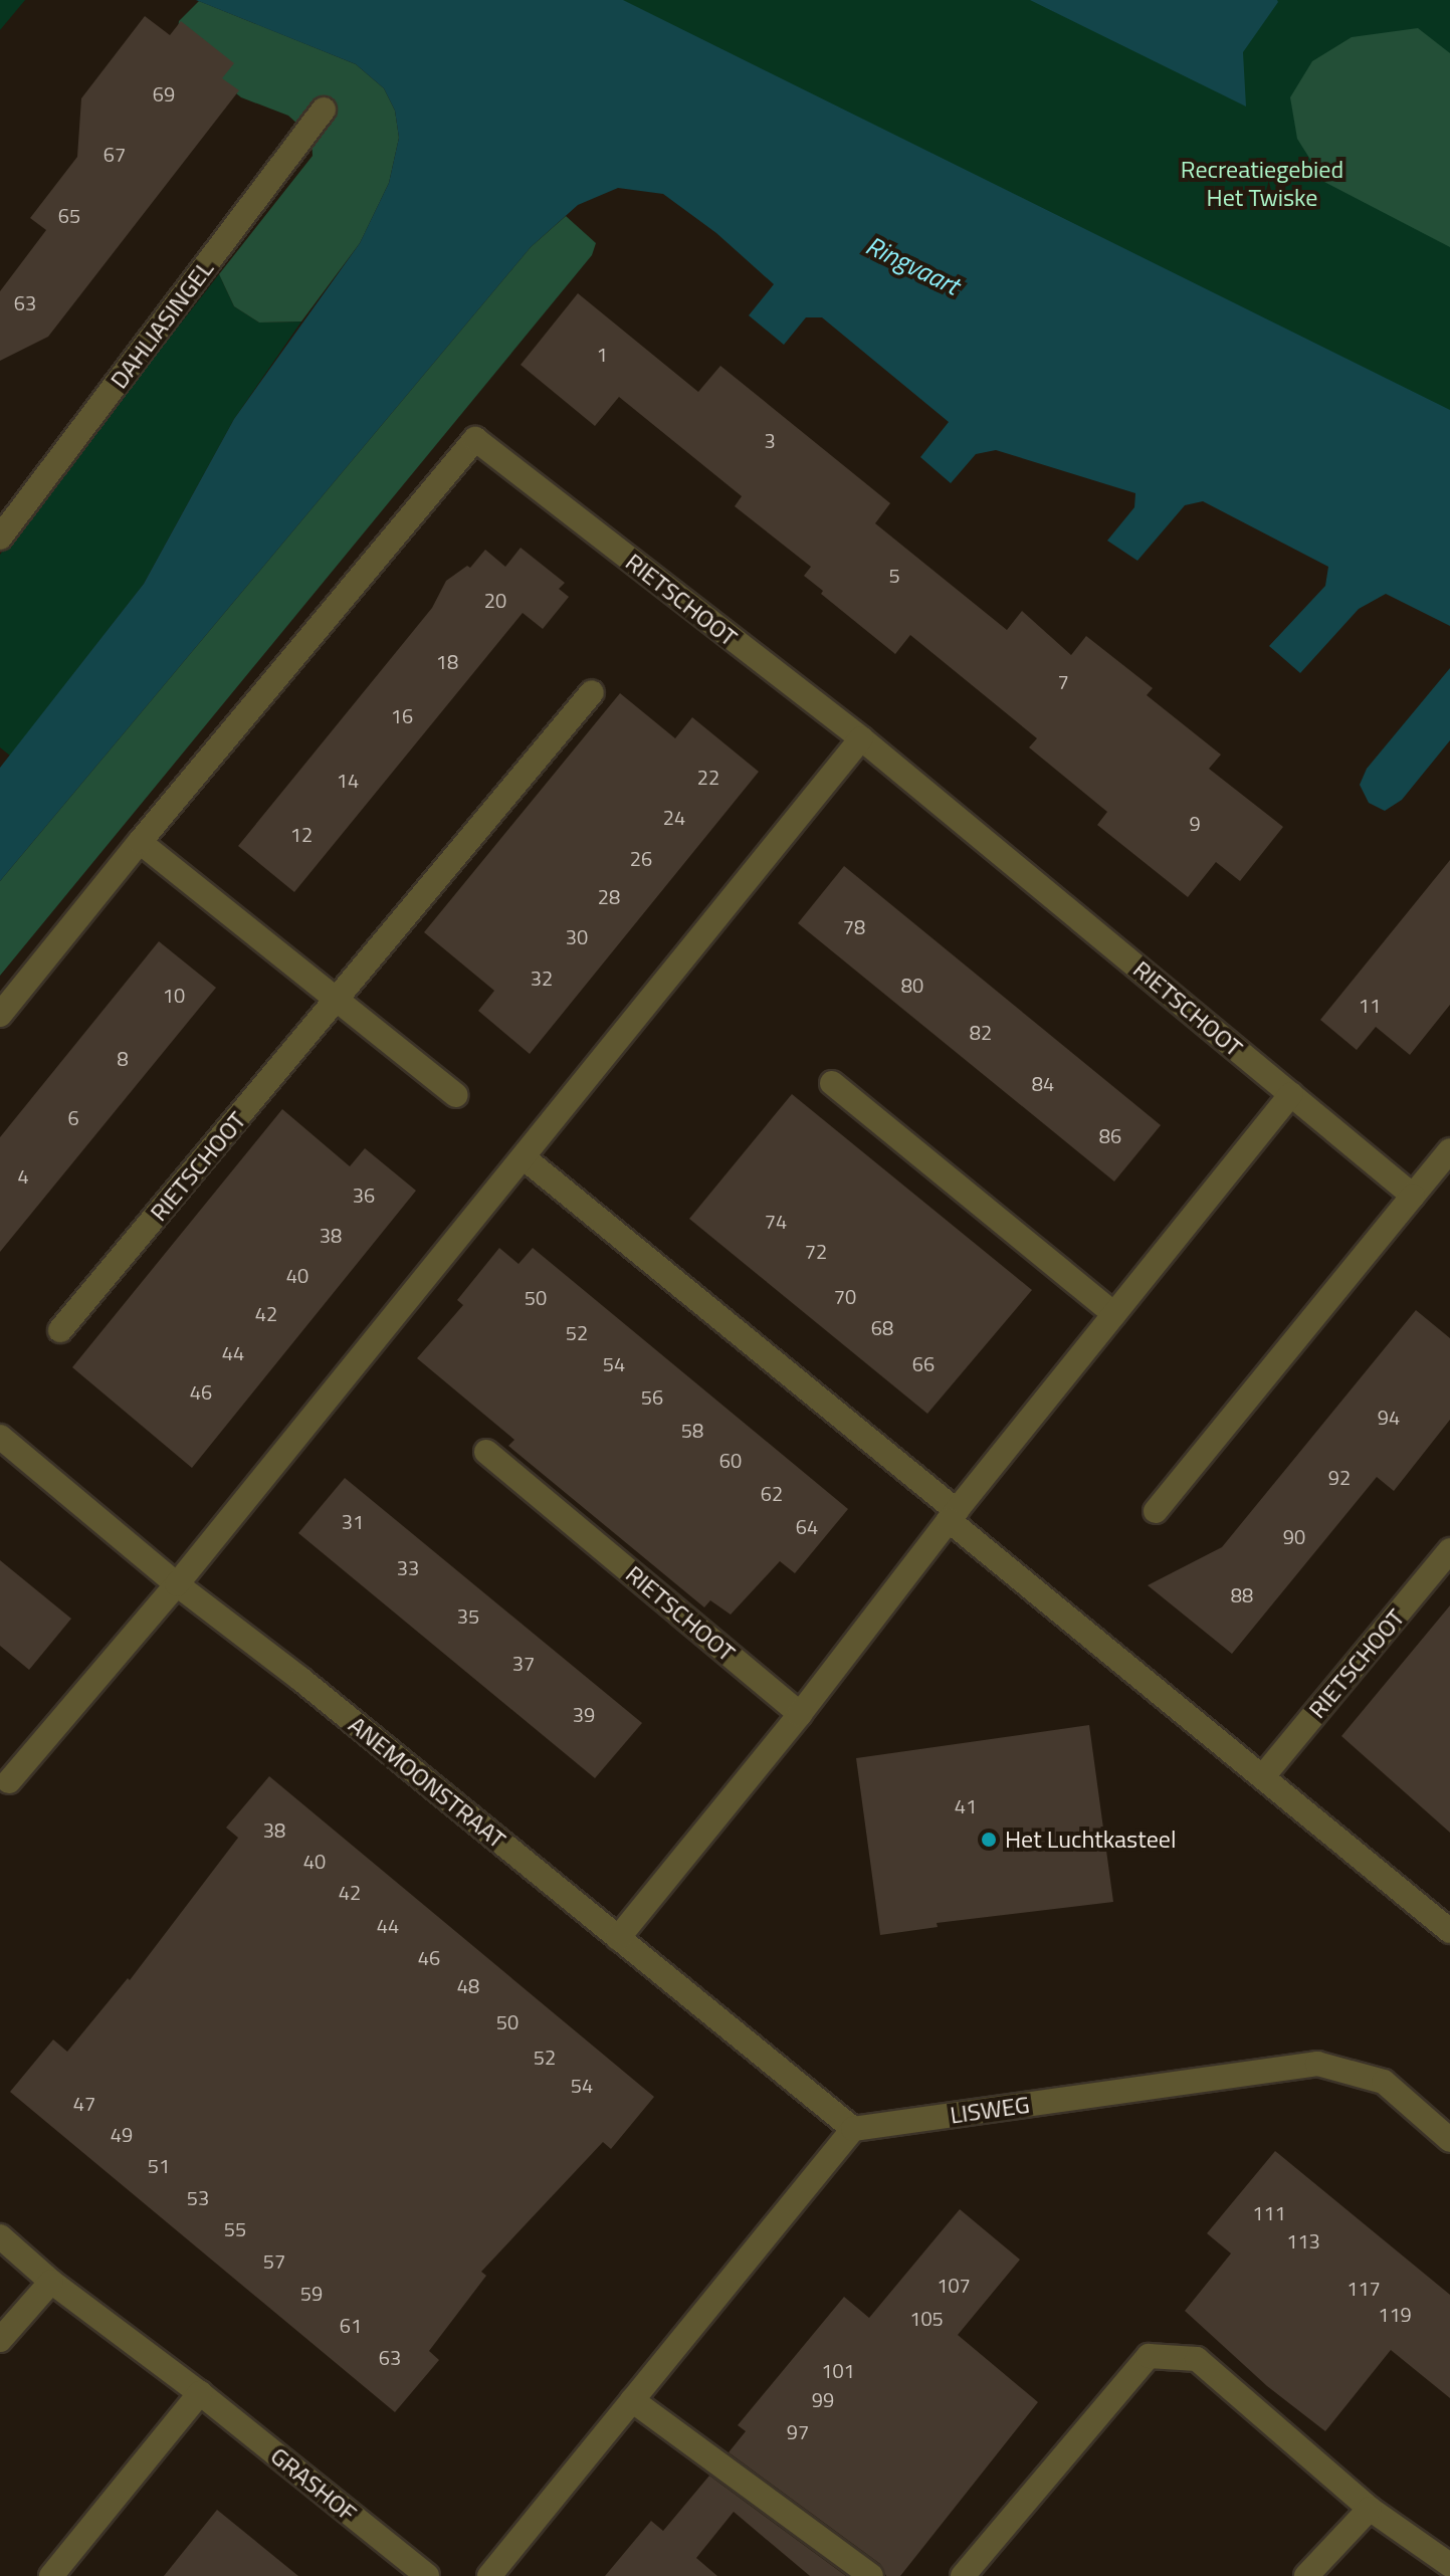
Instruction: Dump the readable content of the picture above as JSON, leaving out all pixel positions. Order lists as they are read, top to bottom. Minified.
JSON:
{"streets":{"street":["DAHLIASINGEL","RIETSCHOOT","ANEMOONSTRAAT","LISWEG","GRASHOF"]},"crossings":[["ANEMOONSTRAAT","LISWEG"]],"water":["Ringvaart"],"parks":["Recreatiegebied Het Twiske"],"places":["Het Luchtkasteel"],"house_numbers":["69","67","65","63","1","3","5","20","18","7","16","22","14","24","9","12","26","28","78","30","32","80","10","11","82","8","84","6","86","4","36","74","38","72","40","70","50","42","68","52","44","54","66","46","56","94","58","60","92","62","31","64","90","33","88","35","37","39","41","38","40","42","44","46","48","50","52","54","47","49","51","53","111","55","113","57","107","117","59","119","105","61","63","101","99","97"]}
